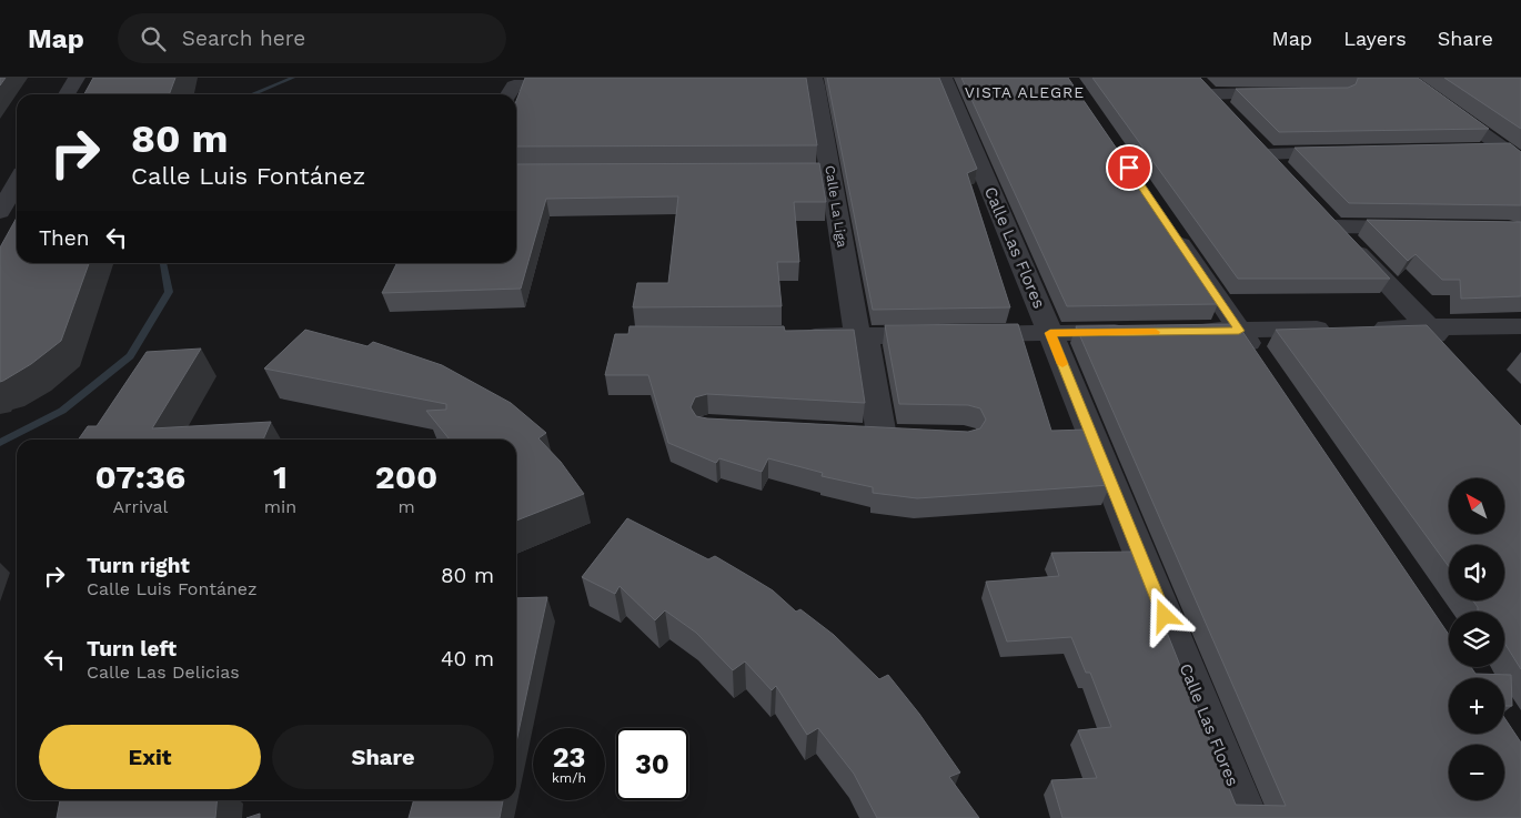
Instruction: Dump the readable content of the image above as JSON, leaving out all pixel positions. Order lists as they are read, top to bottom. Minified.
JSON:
{"streets":{"street":["Calle La Liga","Calle Las Flores"]},"districts":["VISTA ALEGRE"],"north":"top left","page":{"header":"Map","search":"Search here","nav":["Map","Layers","Share"],"turn":["80 m","Calle Luis Fontánez"],"then":"Then","eta":["07:36","Arrival","1","min","200","m"],"map_buttons":["+","−"],"list":[{"name":"Turn right","note":"Calle Luis Fontánez","value":"80 m"},{"name":"Turn left","note":"Calle Las Delicias","value":"40 m"}],"buttons":["Exit","Share"],"speed":"23 km/h","limit":"30"}}
